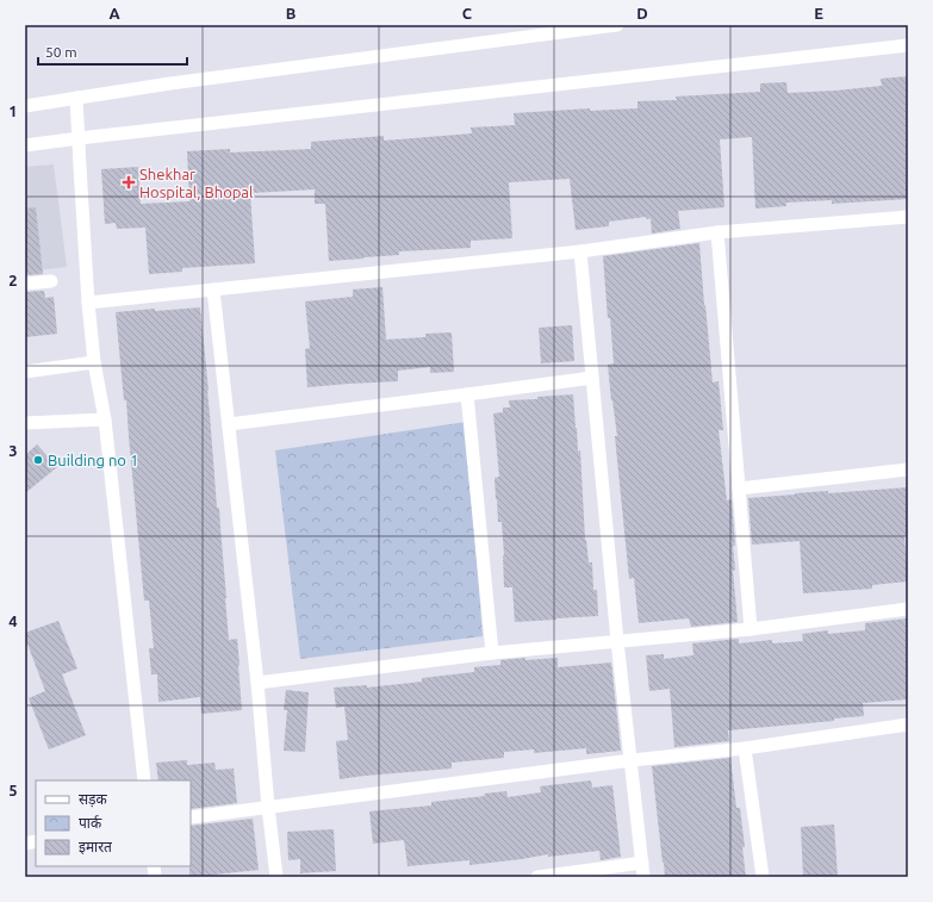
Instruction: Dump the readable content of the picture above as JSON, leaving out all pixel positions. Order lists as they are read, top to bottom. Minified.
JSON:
{"places":{"health":["Shekhar Hospital, Bhopal"],"other":["Building no 1"]},"legend":["सड़क","पार्क","इमारत"],"scale_bar":"50 m","grid":{"columns":["A","B","C","D","E"],"rows":["1","2","3","4","5"]}}
